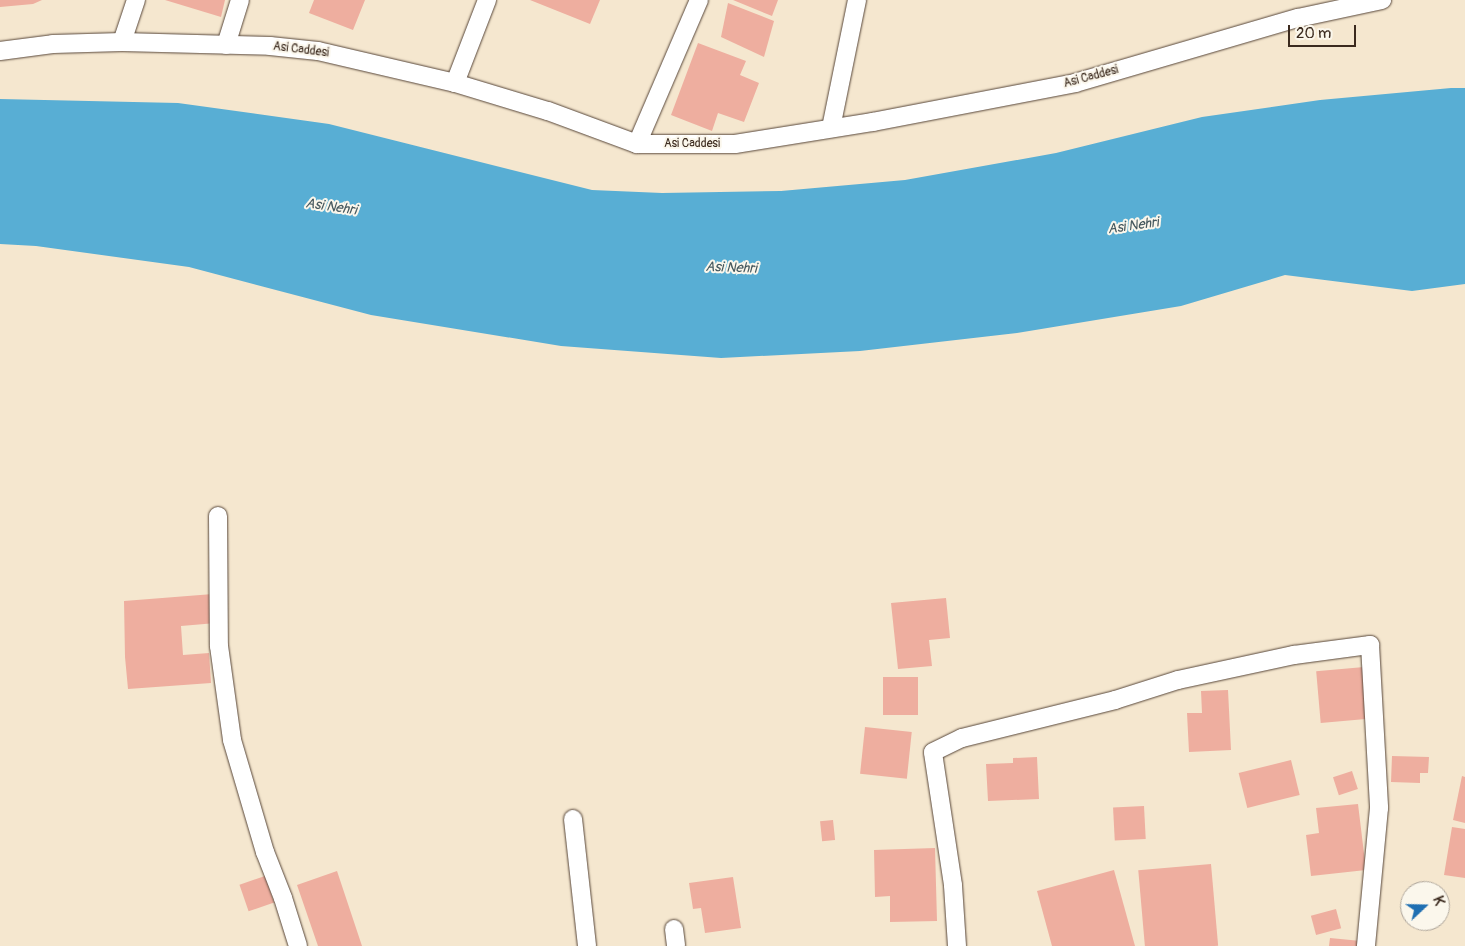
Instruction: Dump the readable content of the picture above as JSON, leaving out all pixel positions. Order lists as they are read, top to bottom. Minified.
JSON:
{"streets":{"street":["Asi Caddesi"]},"water":["Asi Nehri"],"scale_bar":"20 m","north":"right"}
